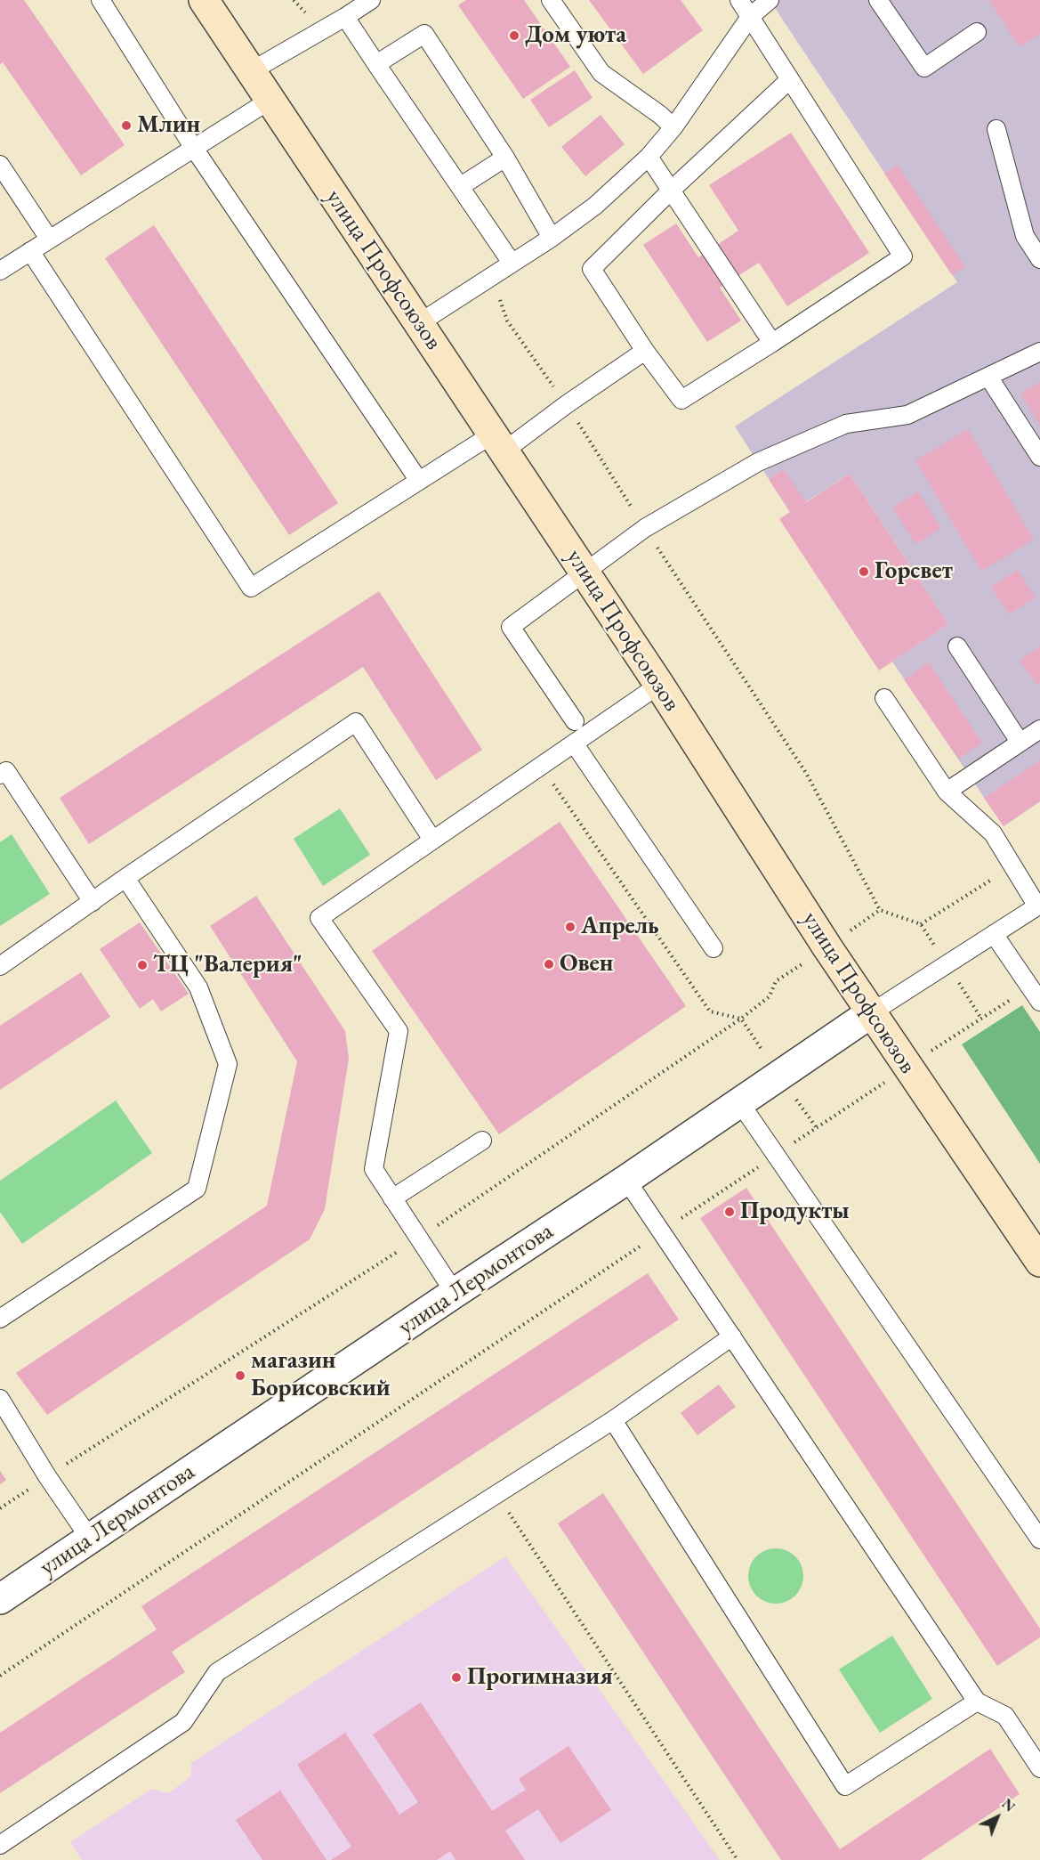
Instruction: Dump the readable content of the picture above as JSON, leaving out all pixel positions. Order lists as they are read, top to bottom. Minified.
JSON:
{"streets":{"main road":["улица Профсоюзов"],"street":["улица Лермонтова"]},"crossings":[["улица Профсоюзов","улица Лермонтова"]],"places":["Дом уюта","Млин","Горсвет","Апрель","Овен","ТЦ \"Валерия\"","Продукты","магазин Борисовский","Прогимназия"],"north":"top right"}
